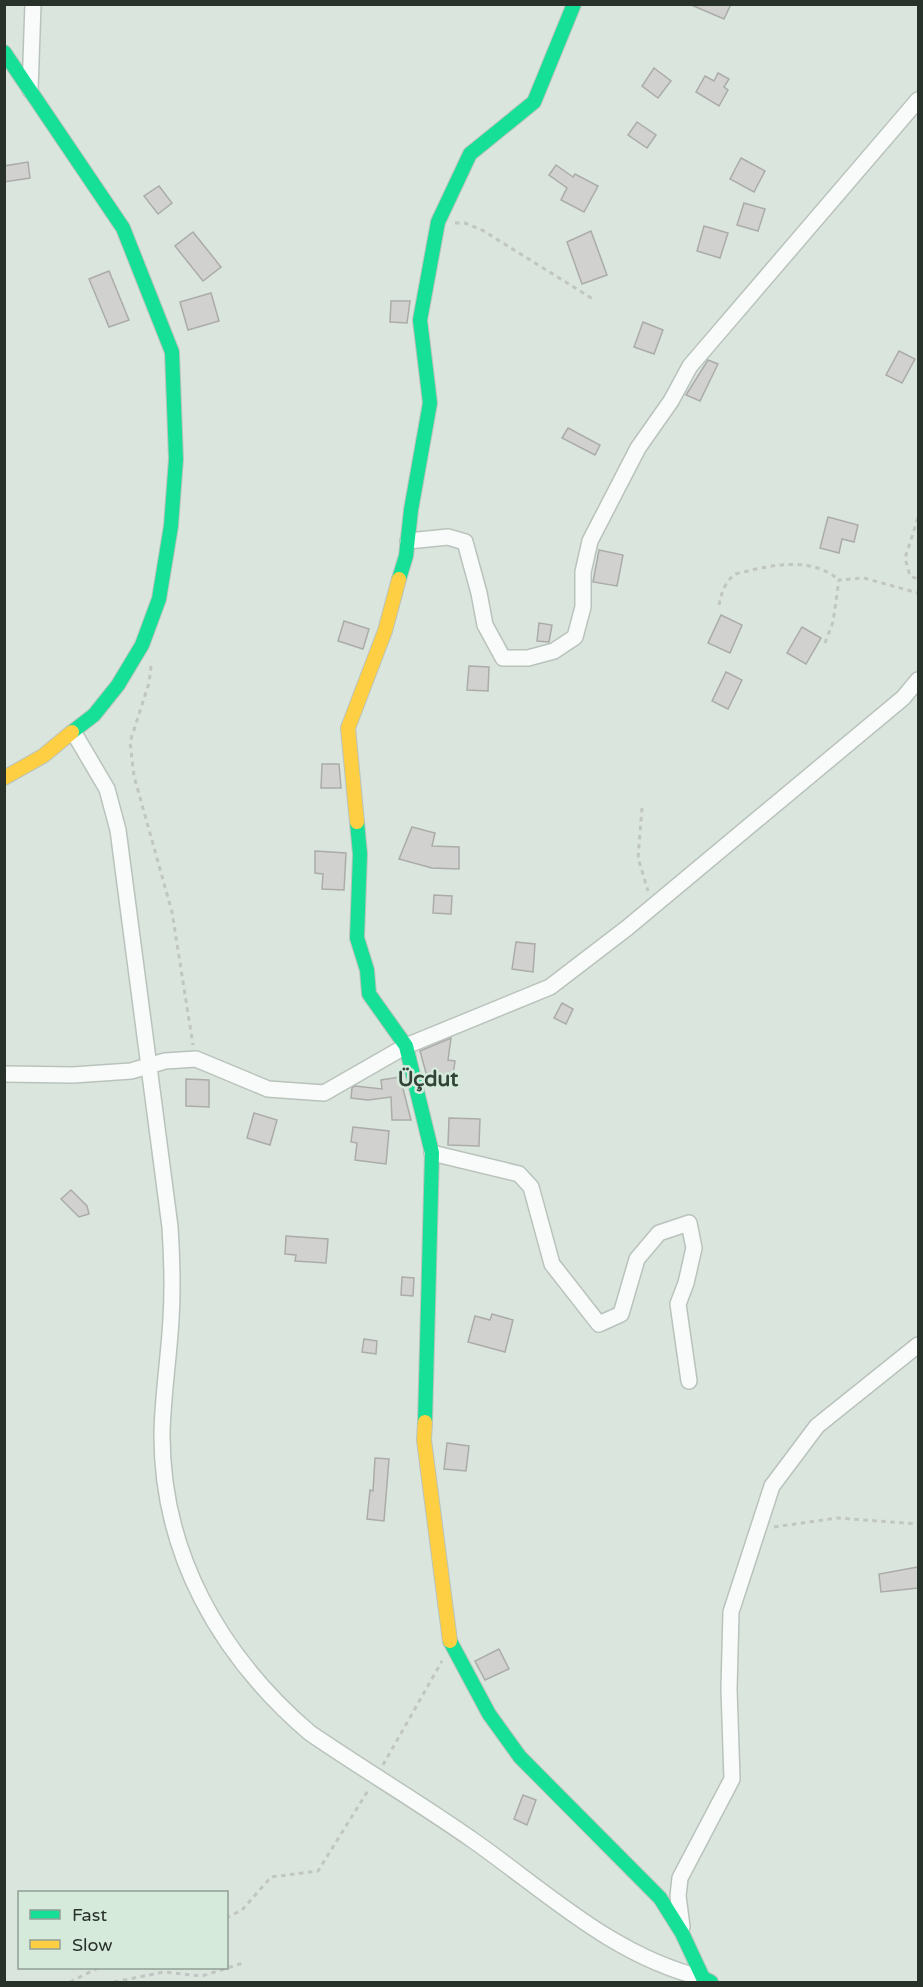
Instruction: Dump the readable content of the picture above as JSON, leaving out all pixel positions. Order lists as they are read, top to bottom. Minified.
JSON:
{"districts":["Üçdut"],"legend":["Fast","Slow"]}
